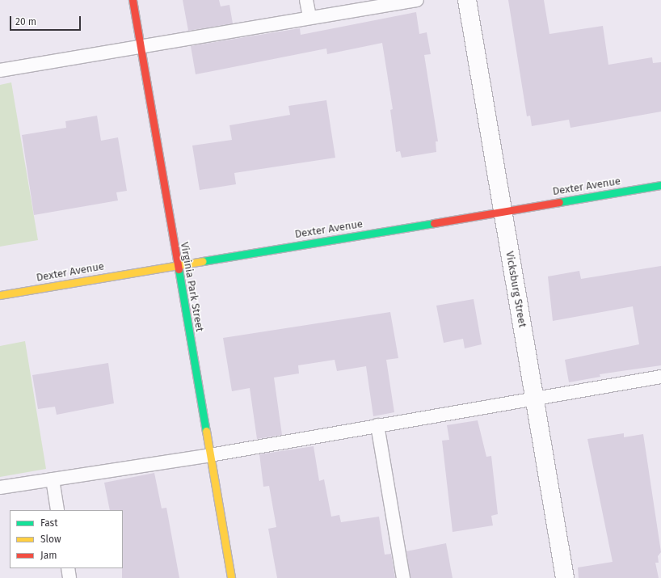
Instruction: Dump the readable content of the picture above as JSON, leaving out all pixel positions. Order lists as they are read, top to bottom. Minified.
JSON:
{"streets":{"street":["Dexter Avenue","Virginia Park Street","Vicksburg Street"]},"crossings":[["Dexter Avenue","Virginia Park Street"],["Dexter Avenue","Vicksburg Street"]],"legend":["Fast","Slow","Jam"],"scale_bar":"20 m"}
